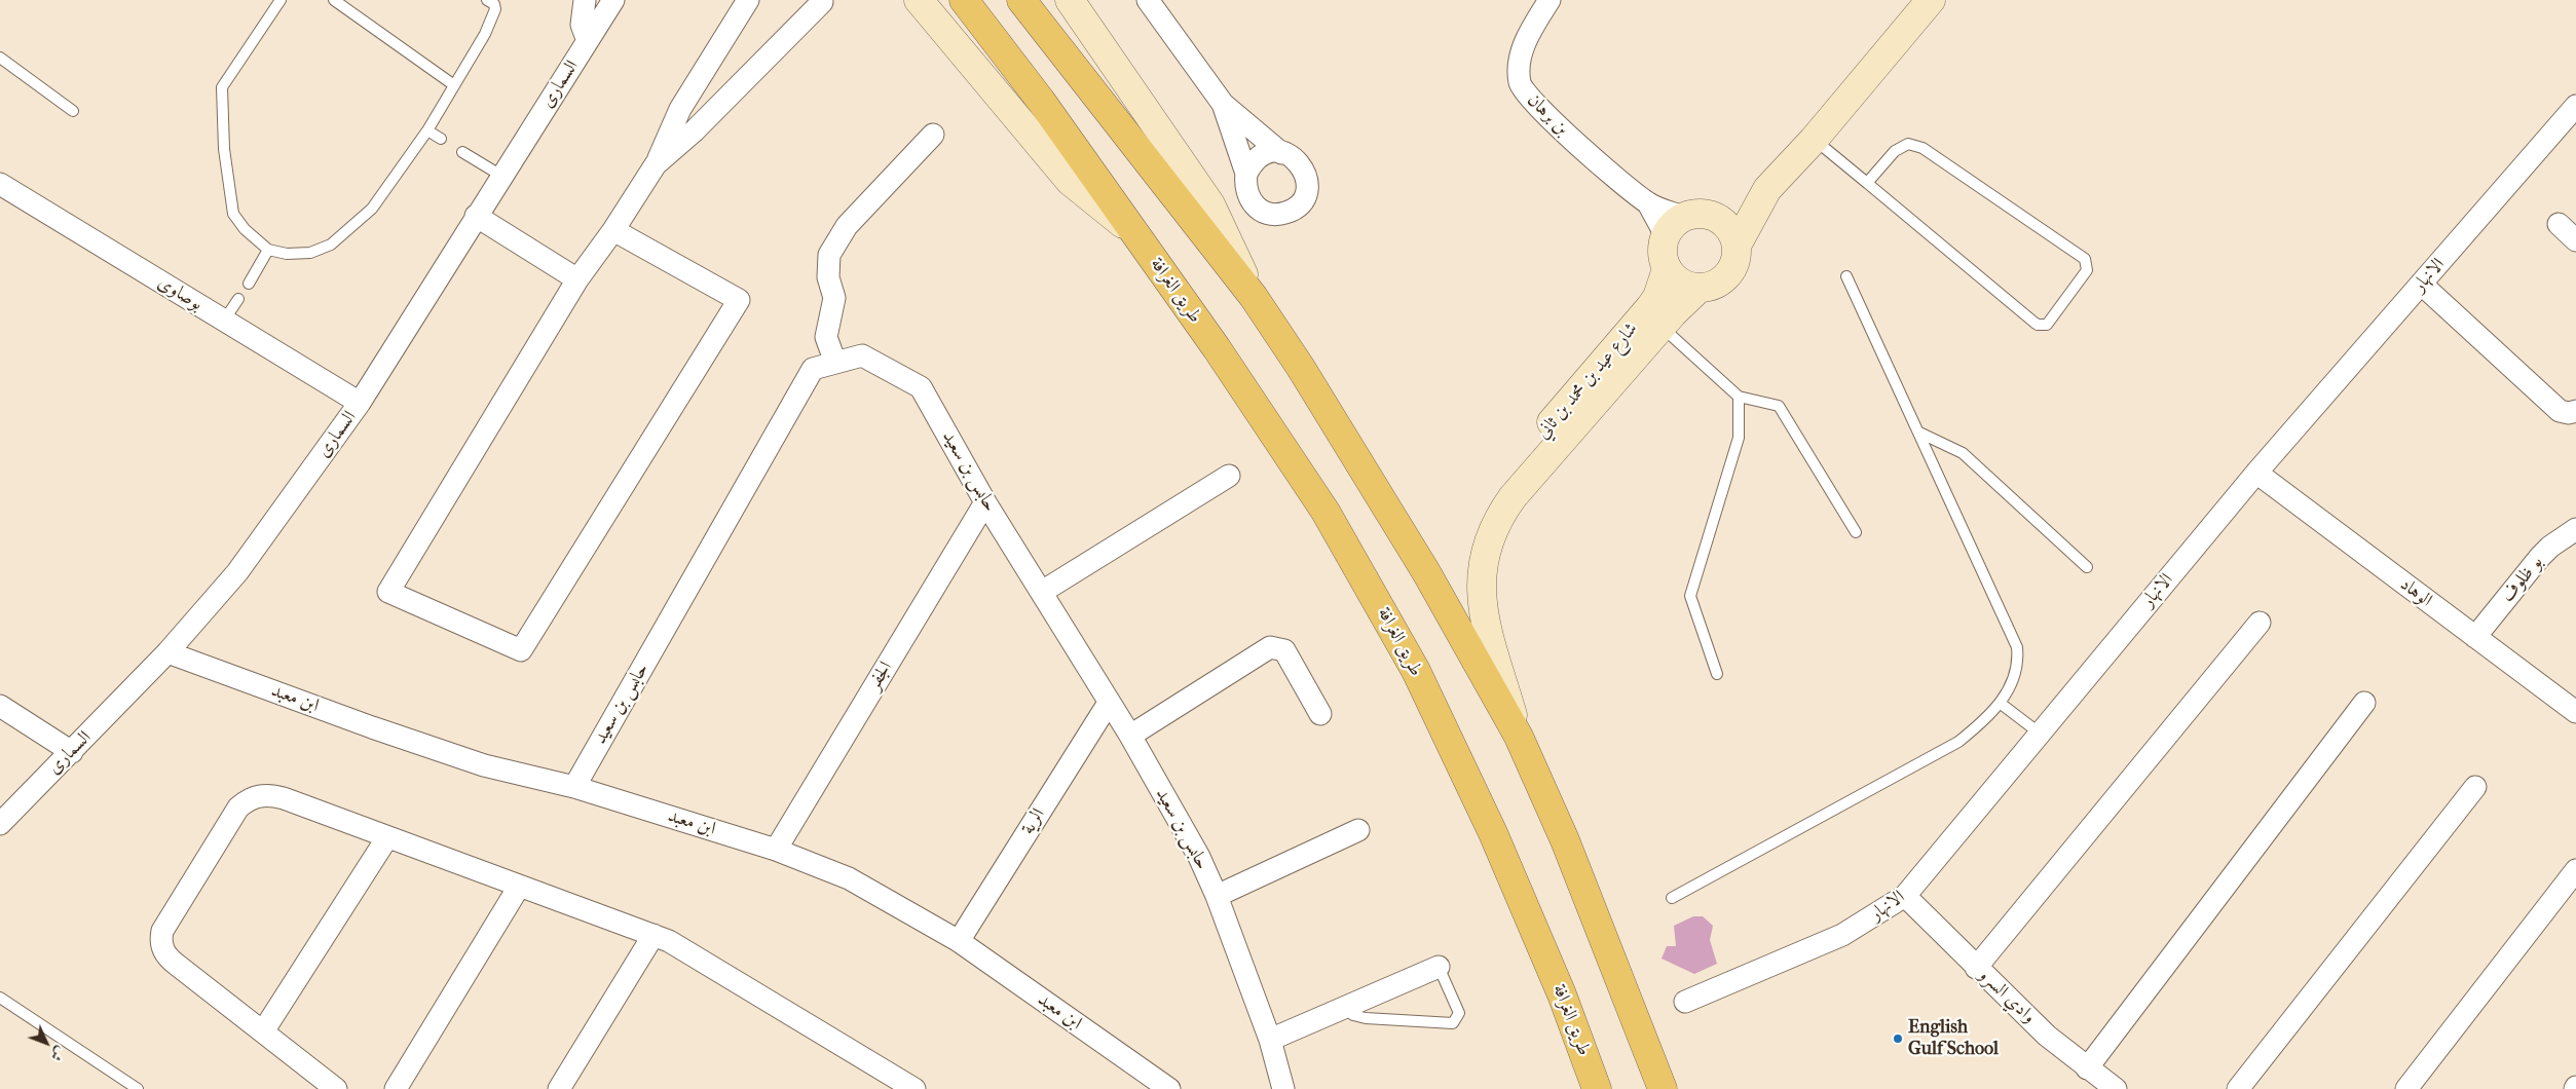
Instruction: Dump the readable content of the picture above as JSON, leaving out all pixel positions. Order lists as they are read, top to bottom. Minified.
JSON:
{"streets":{"highway":["طريق الغرافة"],"street":["السمارى","بن برهان","الانهار","بوصاوى","شارع عيد بن محمد بن ثاني","حابس بن سعيد","بو ظلوف","الوهاد","الجفر","ابن معبد","الرية","وادي السرو"]},"crossings":[["السمارى","بوصاوى"],["السمارى","ابن معبد"],["بن برهان","شارع عيد بن محمد بن ثاني"],["الانهار","الوهاد"],["الانهار","وادي السرو"],["حابس بن سعيد","الجفر"],["حابس بن سعيد","ابن معبد"],["حابس بن سعيد","الرية"],["بو ظلوف","الوهاد"],["الجفر","ابن معبد"],["ابن معبد","الرية"]],"places":["English Gulf School"],"north":"bottom right"}
